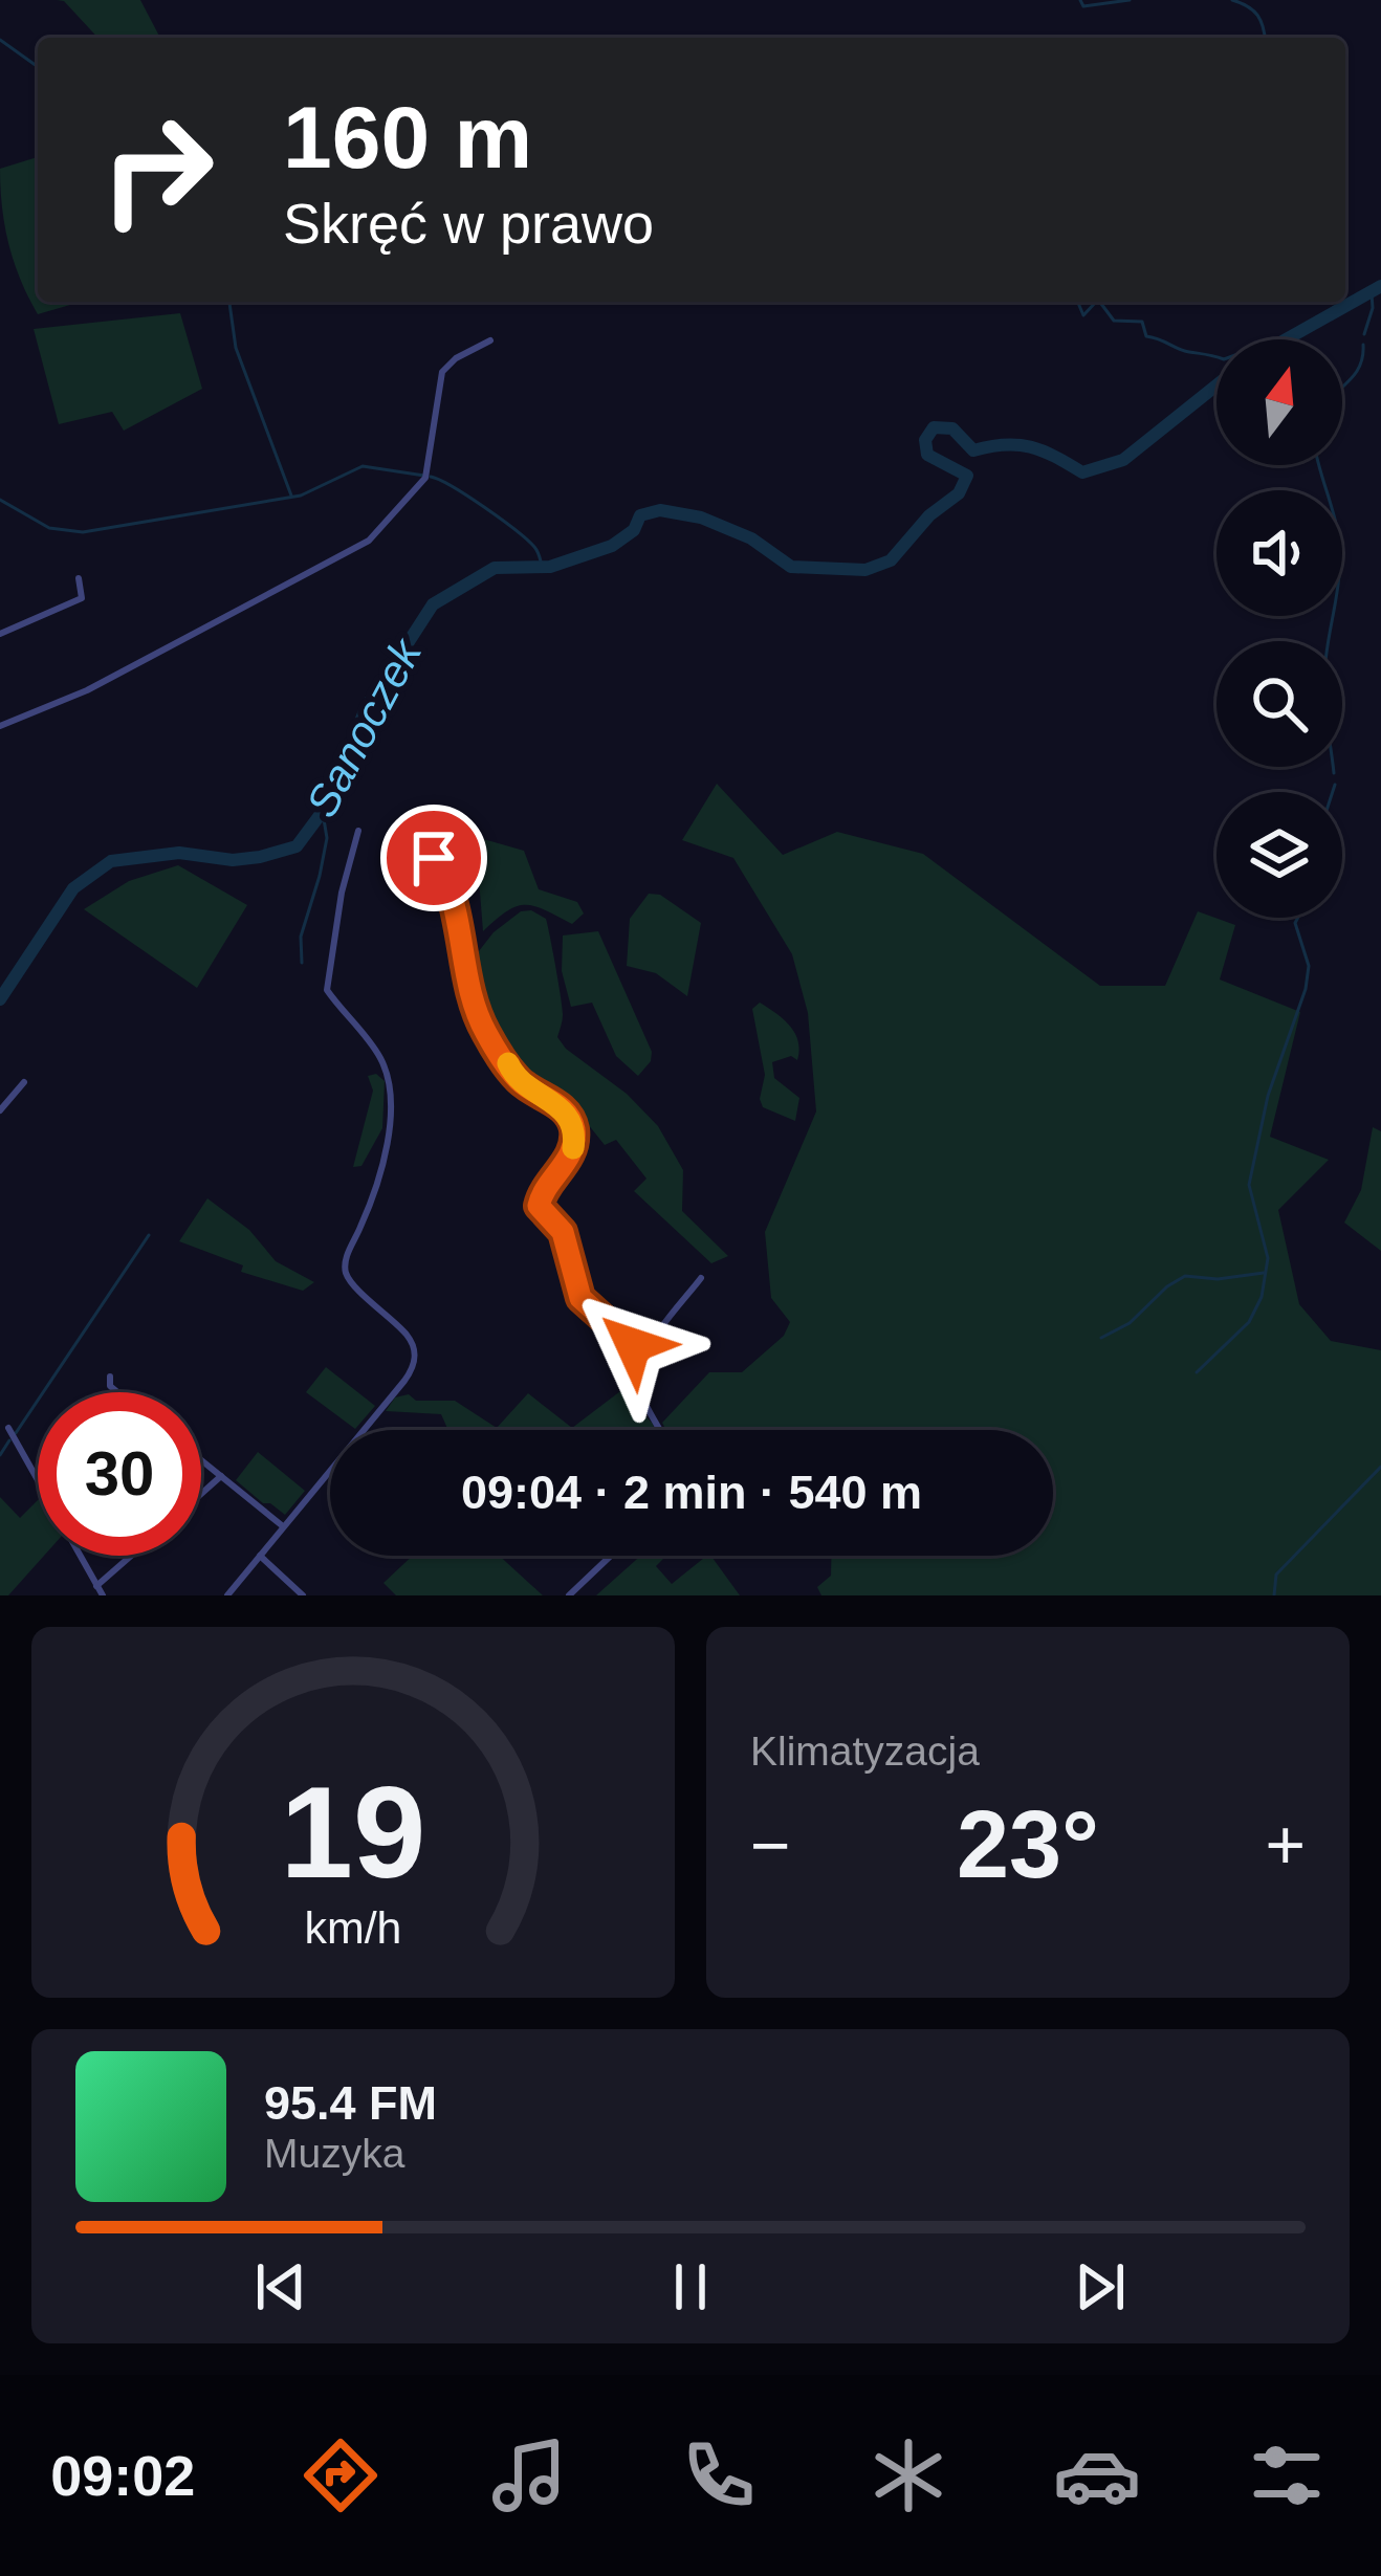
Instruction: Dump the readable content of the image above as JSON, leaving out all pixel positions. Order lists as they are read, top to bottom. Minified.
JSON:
{"water":["Sanoczek"],"north":"top","page":{"turn":["160 m","Skręć w prawo"],"limit":"30","trip":"09:04 · 2 min · 540 m","tile":"Klimatyzacja","heat":["−","23°","+"],"song":["95.4 FM","Muzyka"],"tabs":"09:02","gauge":["19","km/h"]}}
